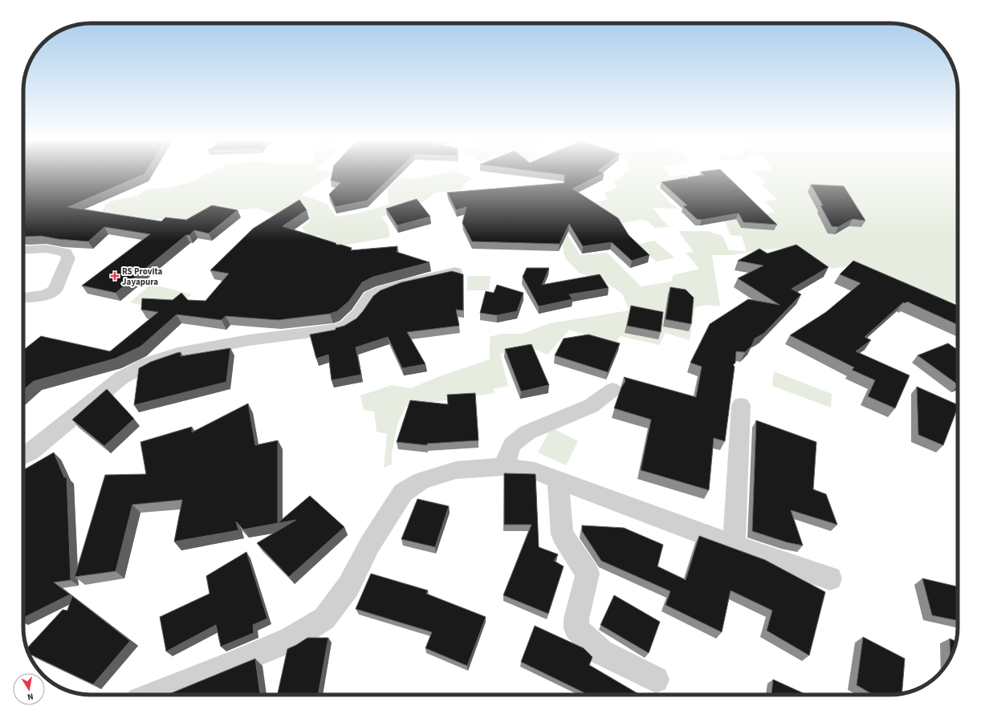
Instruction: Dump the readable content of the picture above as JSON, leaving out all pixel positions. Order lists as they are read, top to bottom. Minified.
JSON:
{"places":{"health":["RS Provita Jayapura"]},"north":"bottom"}
